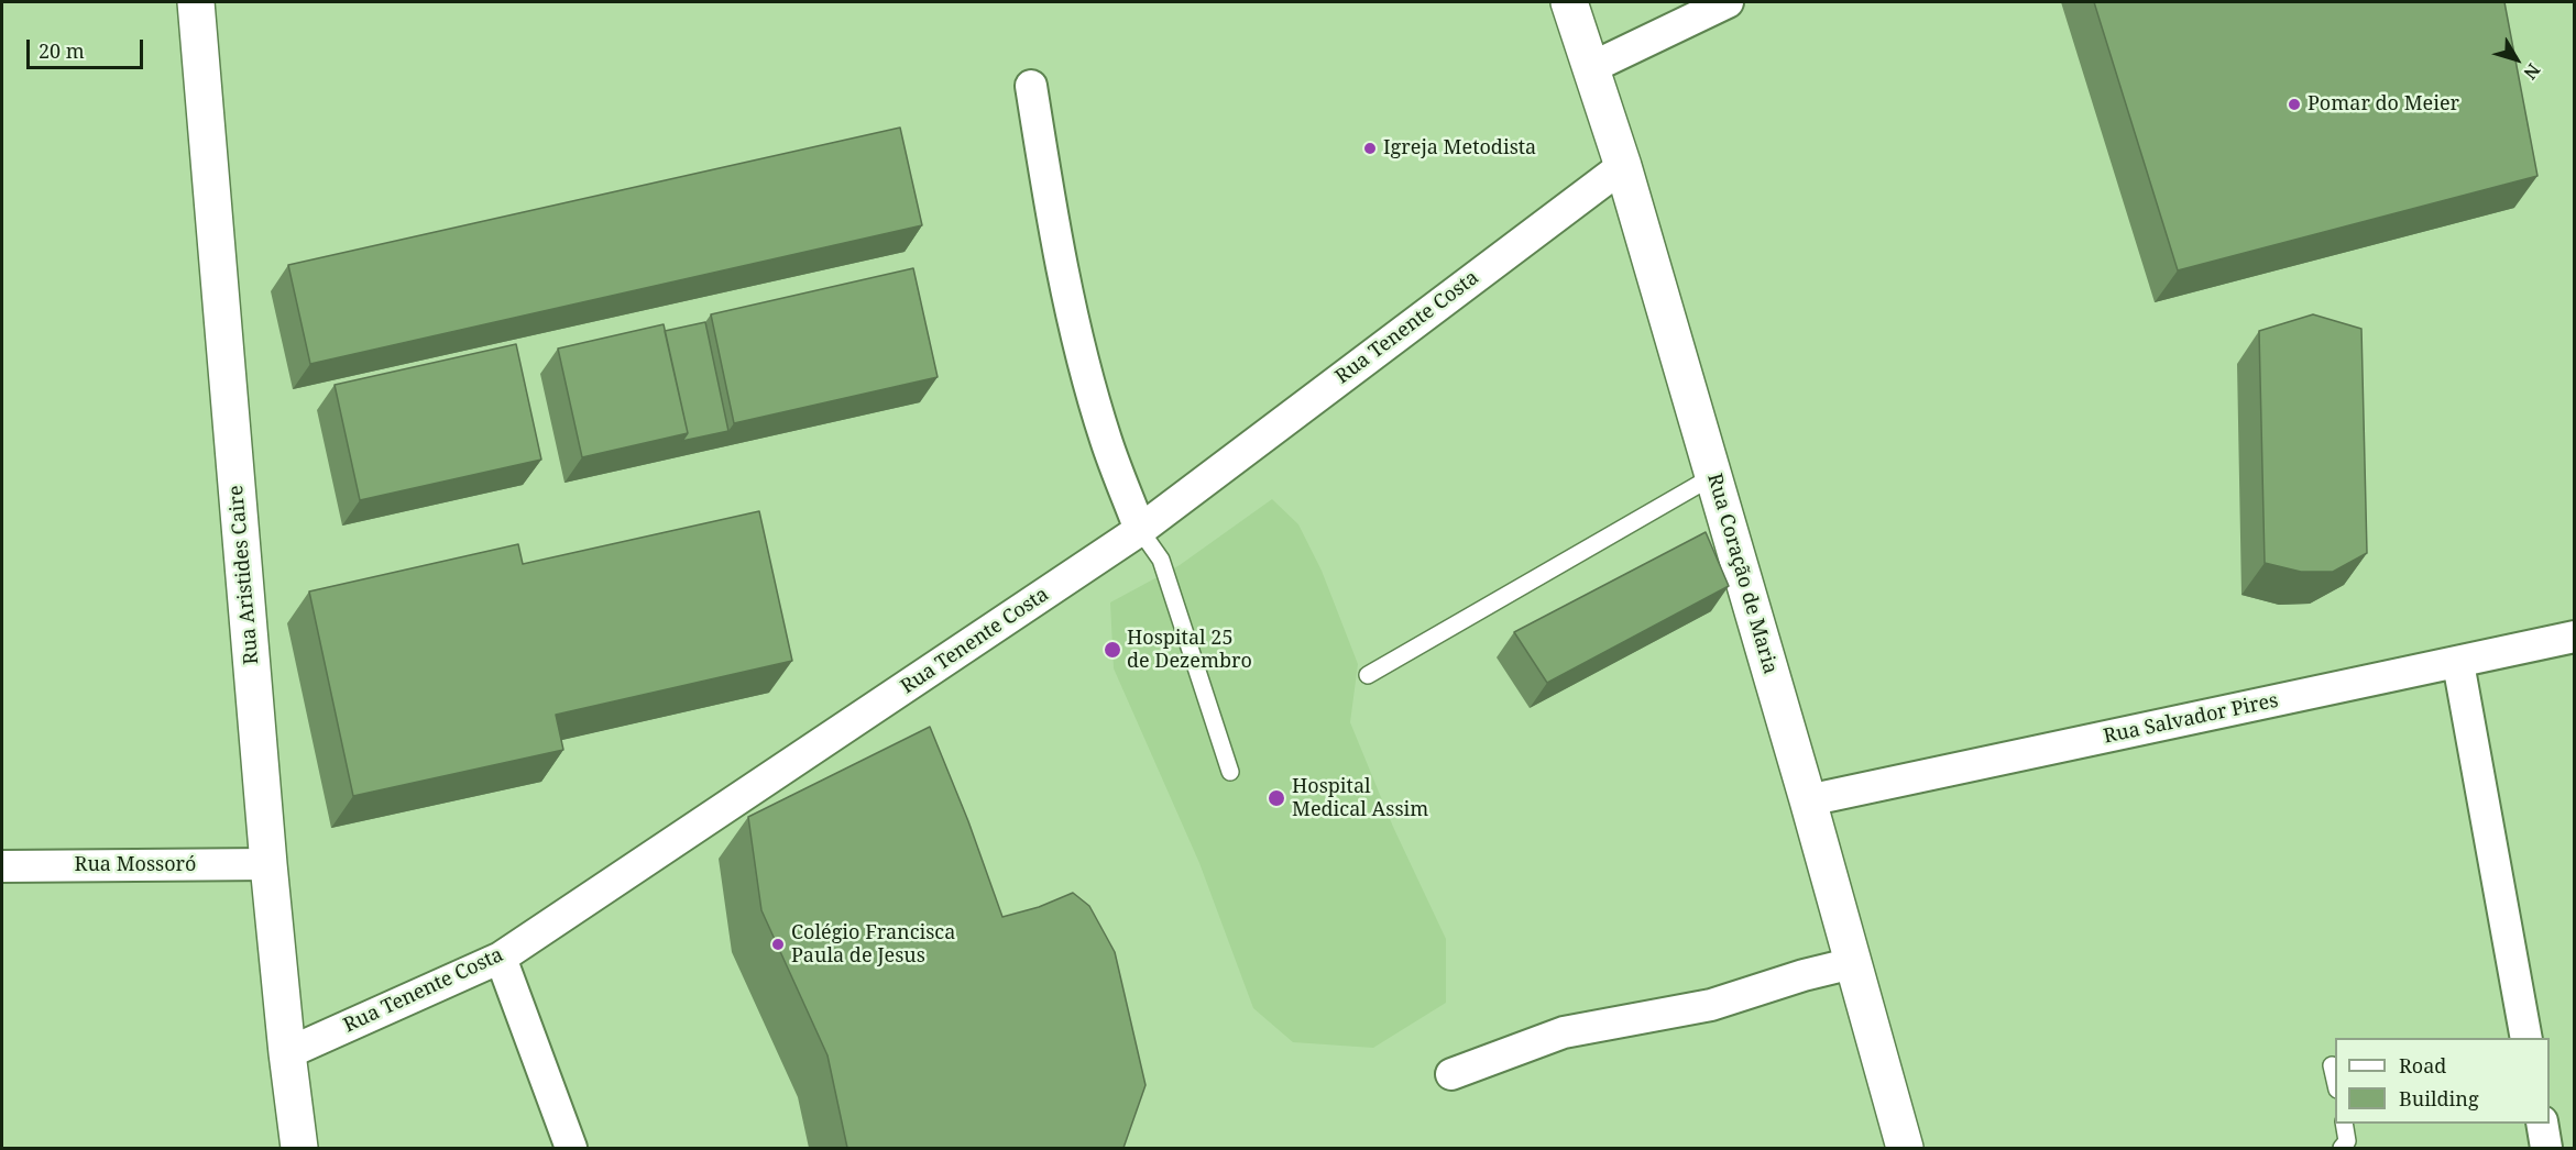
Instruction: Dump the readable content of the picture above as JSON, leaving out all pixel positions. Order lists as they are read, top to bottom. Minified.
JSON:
{"streets":{"street":["Rua Tenente Costa","Rua Coração de Maria","Rua Aristides Caire","Rua Salvador Pires","Rua Mossoró"]},"crossings":[["Rua Tenente Costa","Rua Coração de Maria"],["Rua Tenente Costa","Rua Aristides Caire"],["Rua Coração de Maria","Rua Salvador Pires"],["Rua Aristides Caire","Rua Mossoró"]],"places":["Pomar do Meier","Igreja Metodista","Hospital 25 de Dezembro","Hospital Medical Assim","Colégio Francisca Paula de Jesus"],"legend":["Road","Building"],"scale_bar":"20 m","north":"bottom right"}
